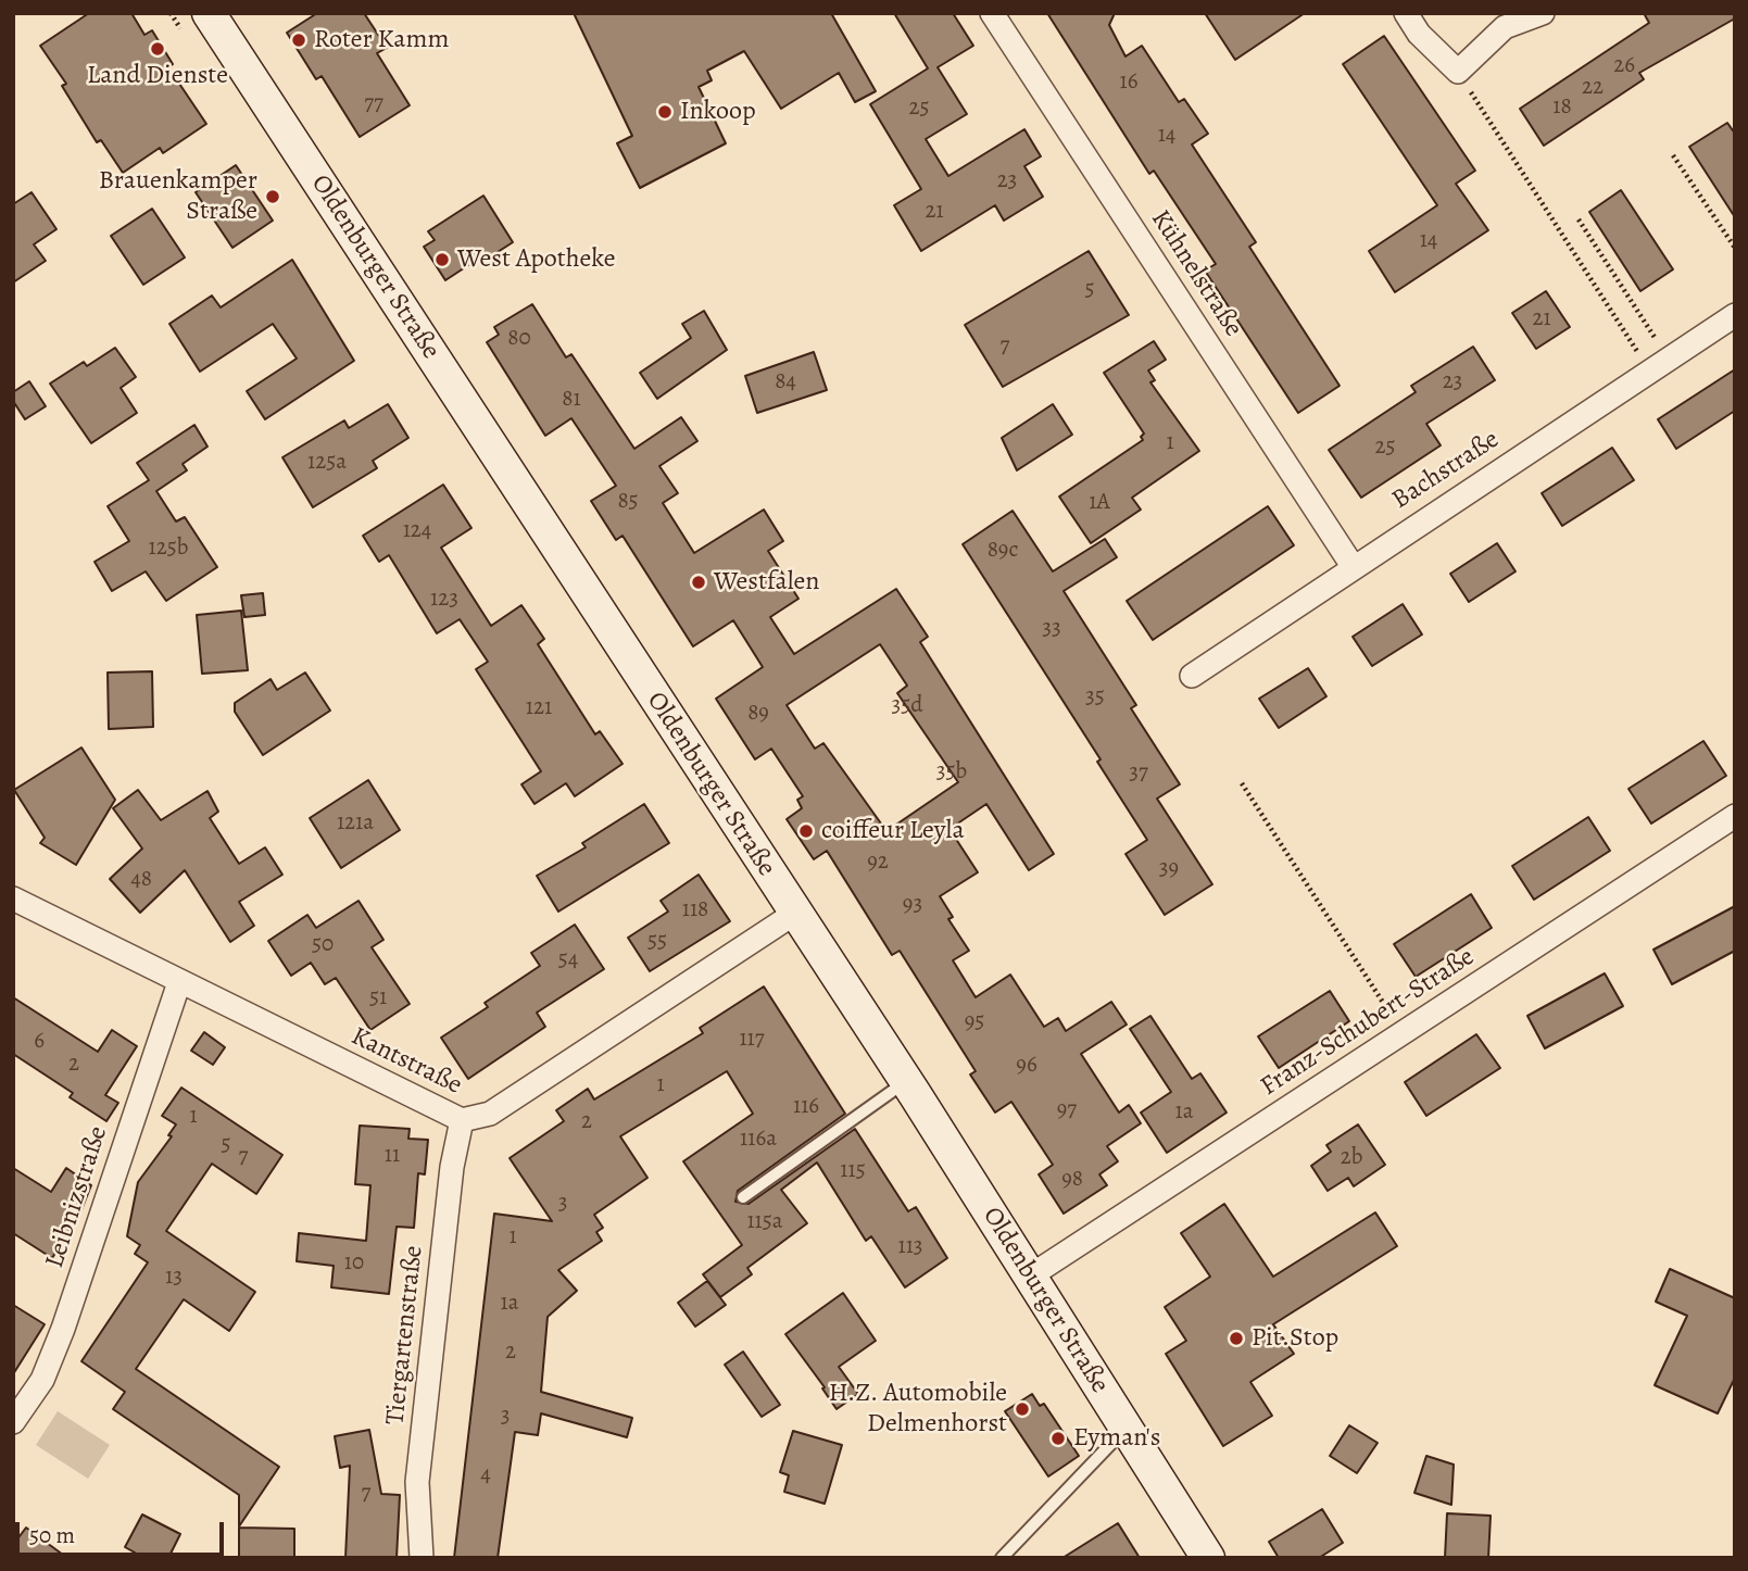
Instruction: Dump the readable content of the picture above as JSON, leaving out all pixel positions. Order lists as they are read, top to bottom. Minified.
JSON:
{"streets":{"main road":["Oldenburger Straße"],"street":["Kühnelstraße","Bachstraße","Franz-Schubert-Straße","Kantstraße","Leibnizstraße","Tiergartenstraße"]},"crossings":[["Oldenburger Straße","Franz-Schubert-Straße"],["Oldenburger Straße","Kantstraße"],["Kühnelstraße","Bachstraße"],["Kantstraße","Leibnizstraße"],["Kantstraße","Tiergartenstraße"]],"places":["Roter Kamm","Land Dienste","Inkoop","Brauenkamper Straße","West Apotheke","Westfalen","coiffeur Leyla","Pit.Stop","H.Z. Automobile Delmenhorst","Eyman's"],"house_numbers":["26","16","22","77","18","25","14","23","21","14","5","21","80","7","84","23","81","1","25","125a","85","1A","124","125b","89c","123","33","35","35d","121","89","35b","37","121a","92","39","48","93","118","55","50","54","51","95","117","6","2","96","1","116","97","1a","1","2","116a","5","11","7","2b","115","98","3","115a","1","113","10","13","1a","2","3","4","7"],"scale_bar":"50 m"}
